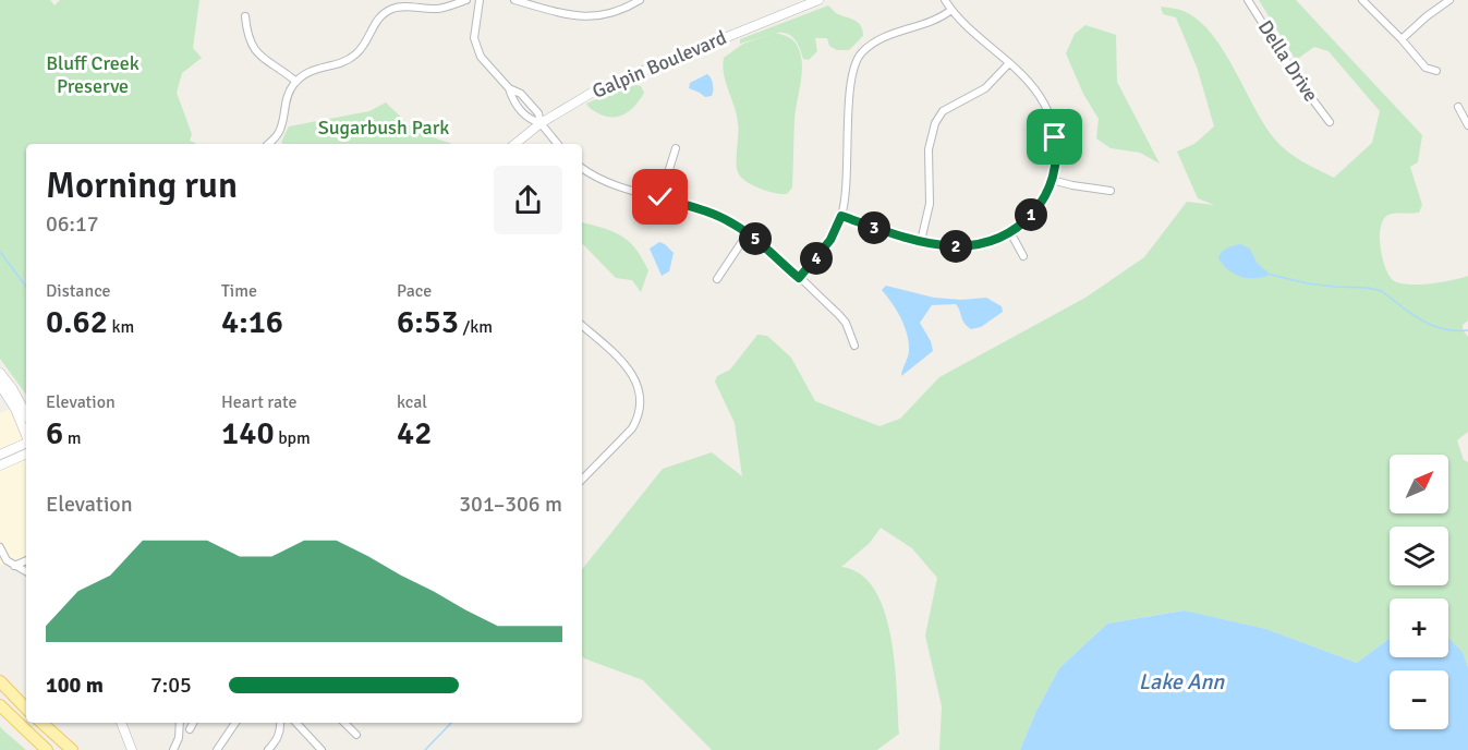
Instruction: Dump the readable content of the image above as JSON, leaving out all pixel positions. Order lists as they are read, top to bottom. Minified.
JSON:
{"streets":{"street":["Della Drive","Galpin Boulevard"]},"water":["Lake Ann"],"parks":["Bluff Creek Preserve","Sugarbush Park"],"north":"top right","page":{"heading":["Morning run","06:17"],"pins":["1","3","5","2","4"],"stats":[["Distance","0.62 km"],["Time","4:16"],["Pace","6:53 /km"],["Elevation","6 m"],["Heart rate","140 bpm"],["kcal","42"]],"map_buttons":["+","−"],"chart":["Elevation","301–306 m"],"list":[{"name":"100 m","note":"7:05"}]}}
